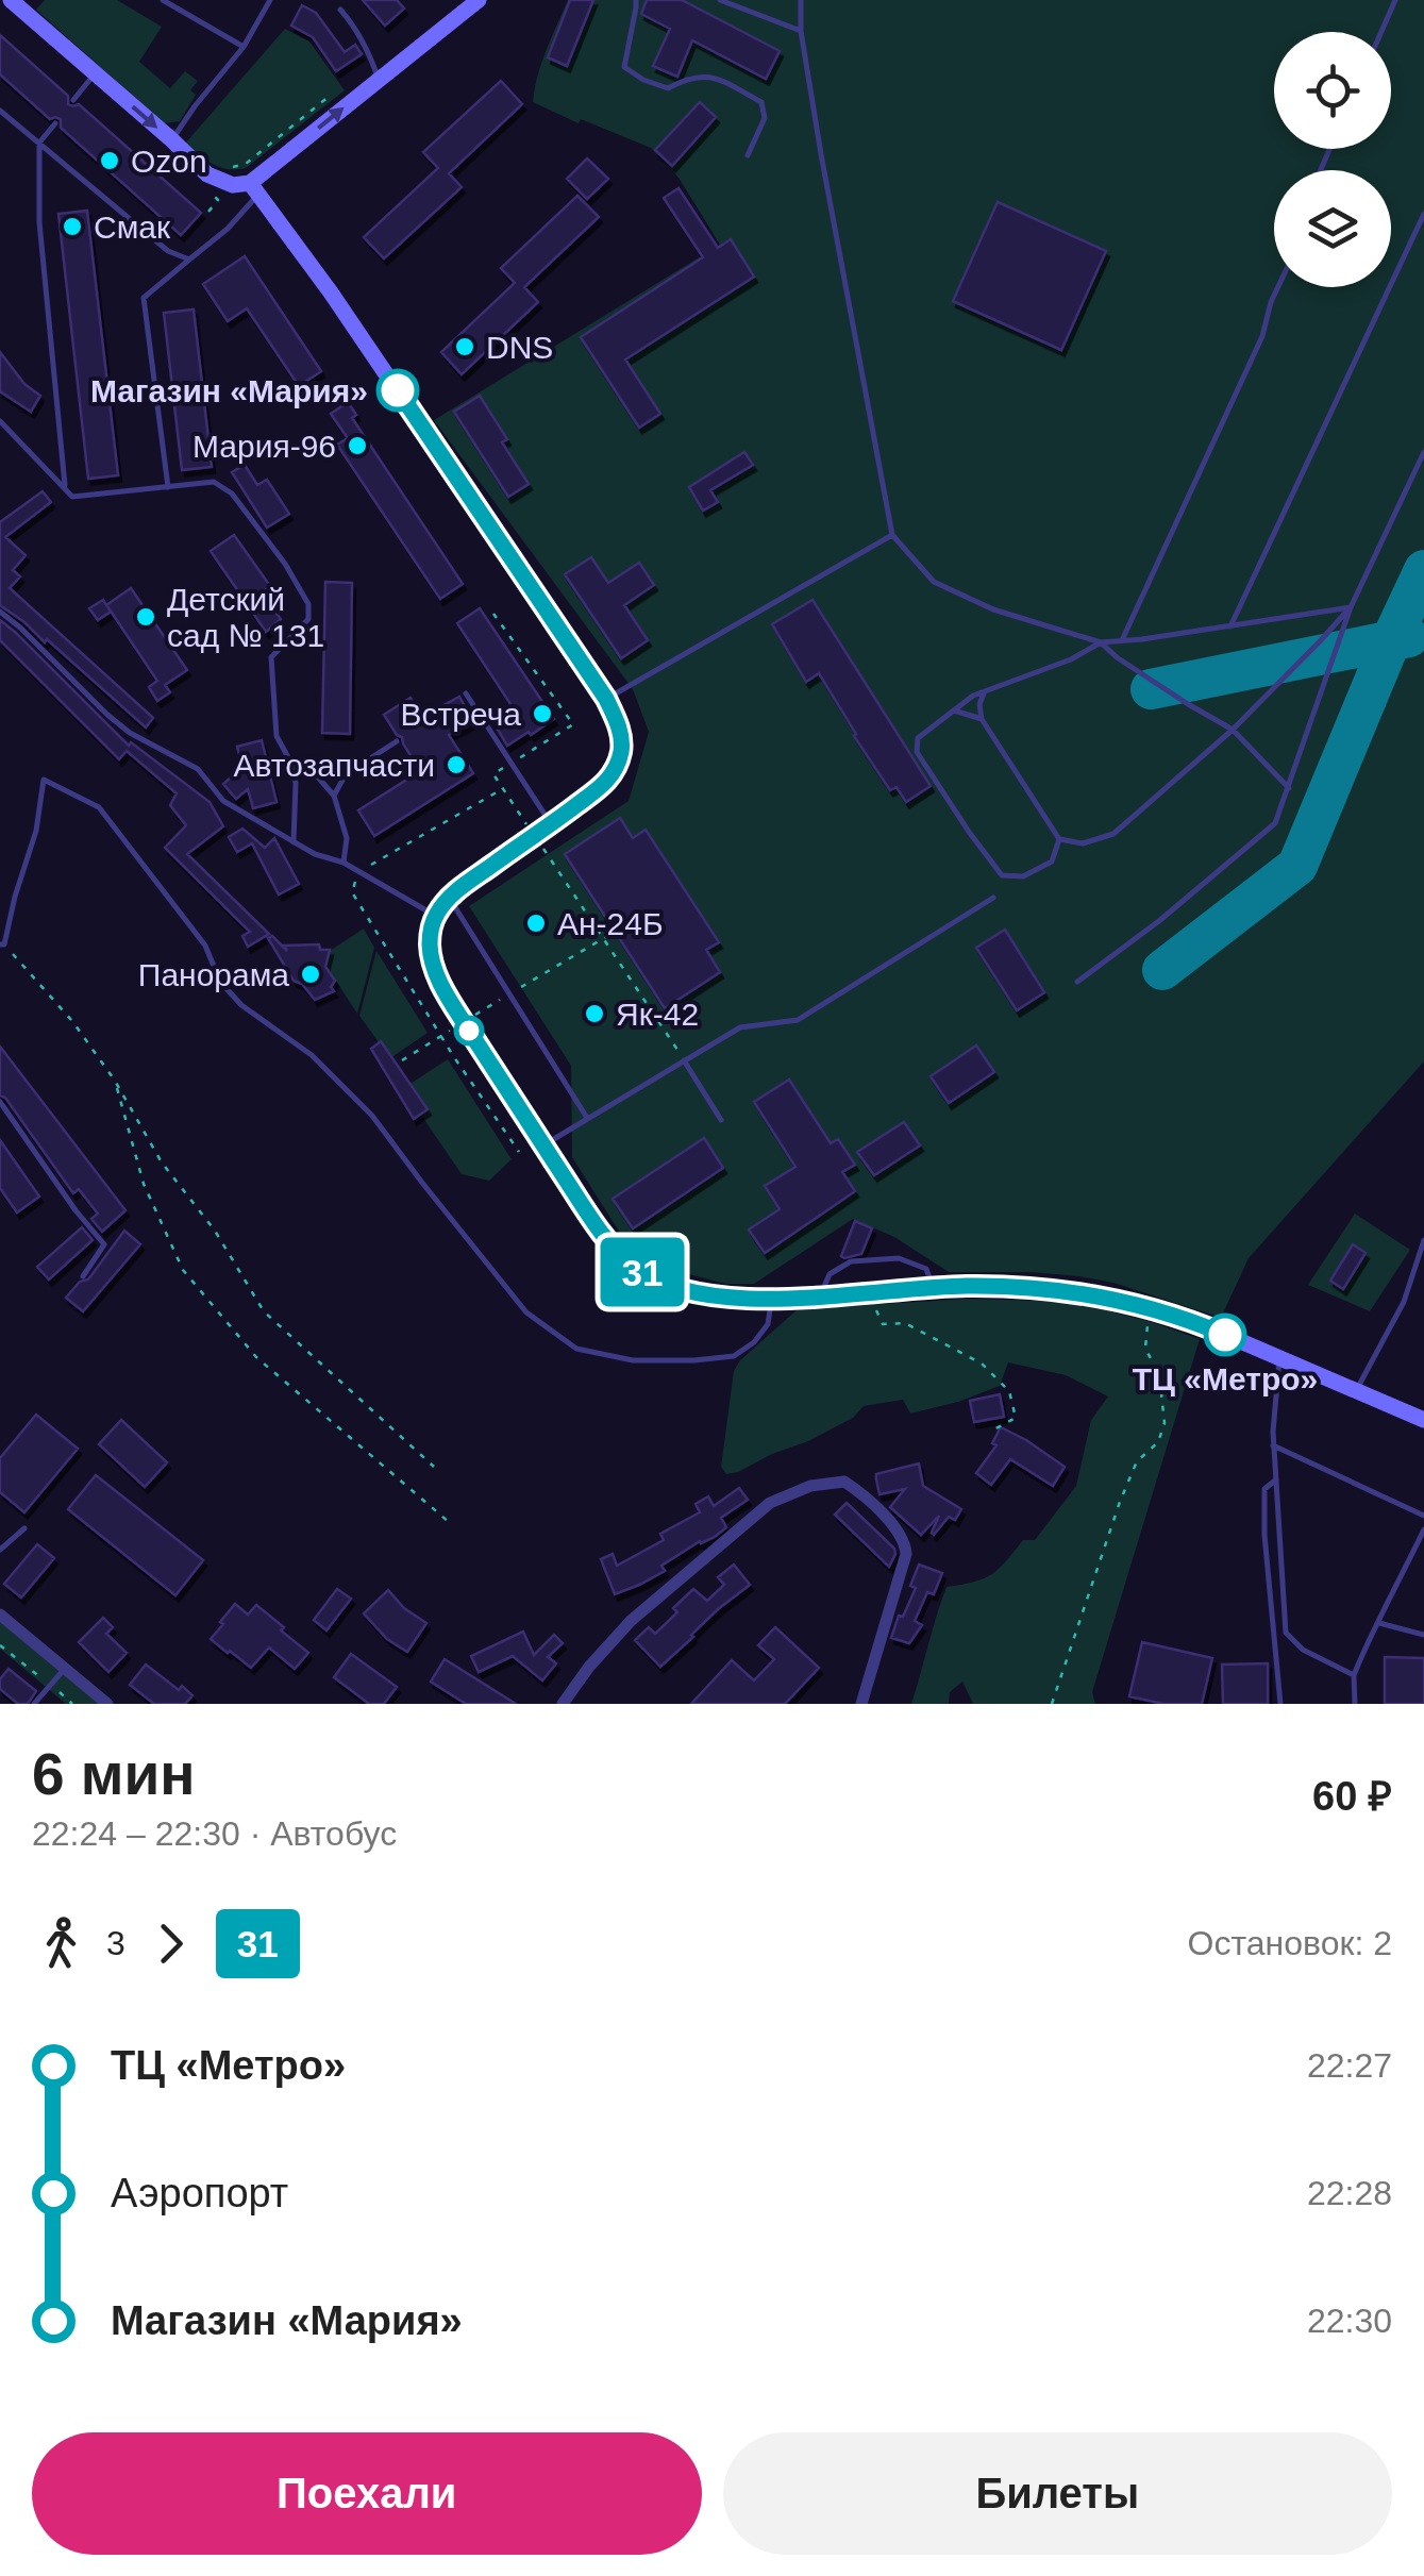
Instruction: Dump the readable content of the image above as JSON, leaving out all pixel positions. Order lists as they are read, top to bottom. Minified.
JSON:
{"places":["Ozon","Смак","DNS","Магазин «Мария»","Мария-96","Детский сад № 131","Встреча","Автозапчасти","Ан-24Б","Панорама","Як-42","ТЦ «Метро»"],"lines":["bus line 31"],"page":{"on_map":"31","heading":["6 мин","22:24 – 22:30 · Автобус","60 ₽"],"legs":["3","31","Остановок: 2"],"list":[{"name":"ТЦ «Метро»","value":"22:27"},{"name":"Аэропорт","value":"22:28"},{"name":"Магазин «Мария»","value":"22:30"}],"buttons":["Поехали","Билеты"]}}
